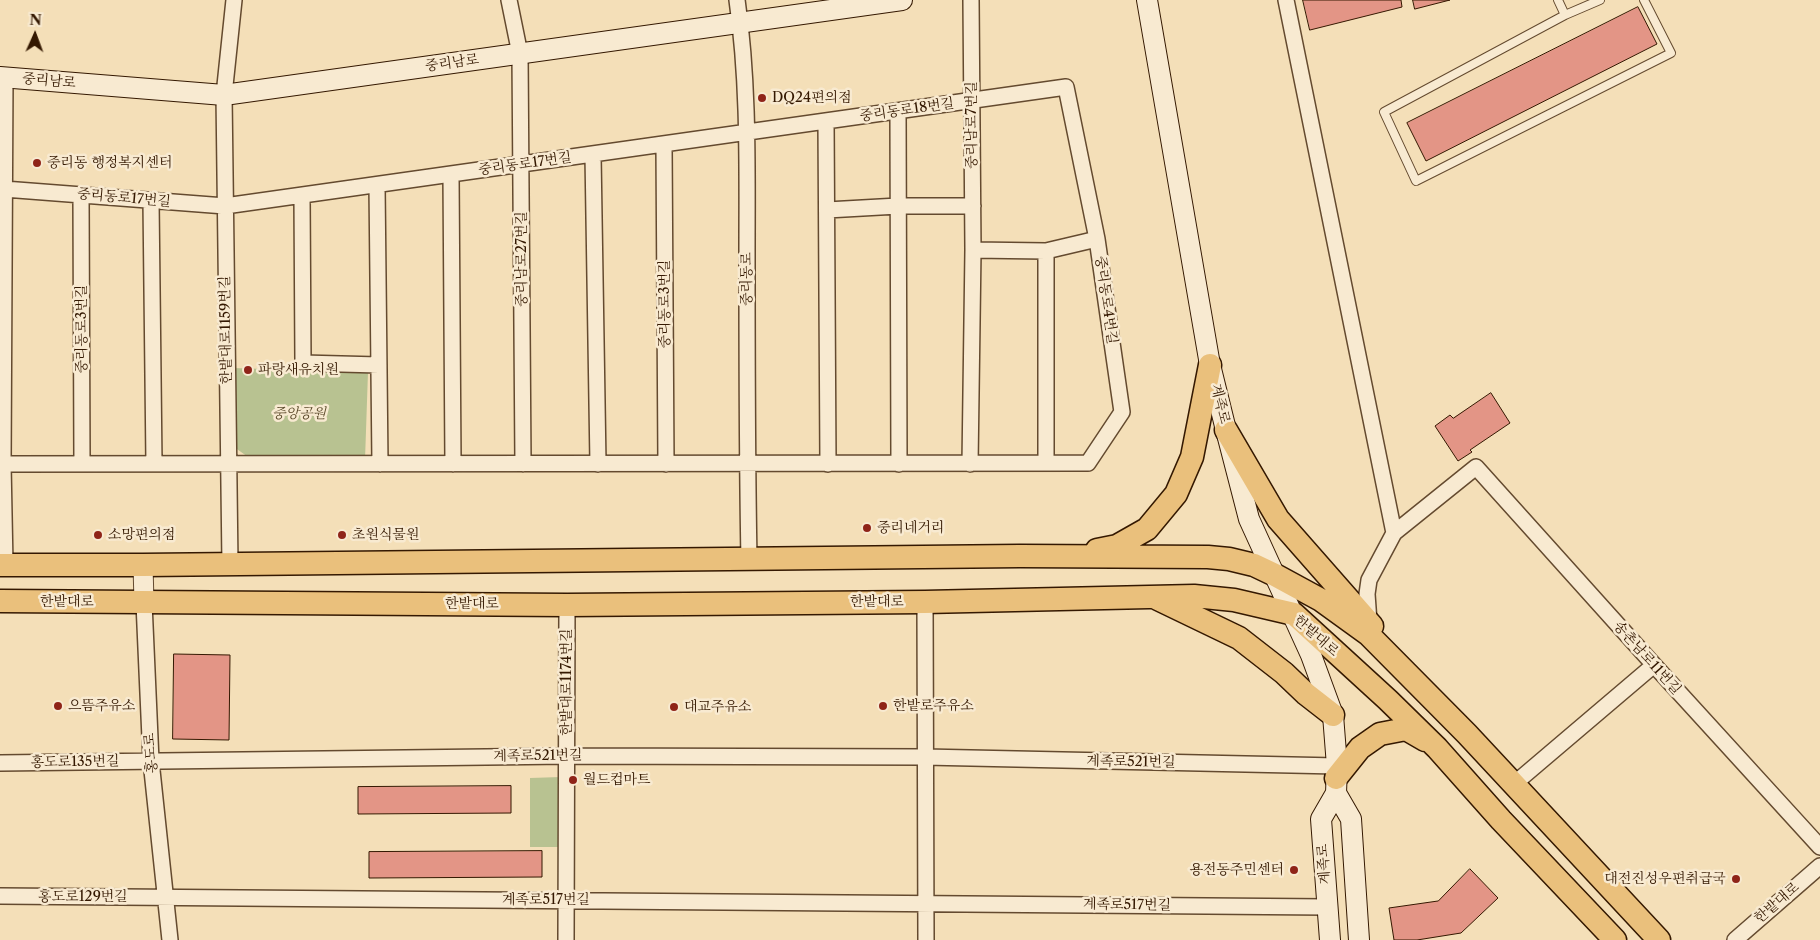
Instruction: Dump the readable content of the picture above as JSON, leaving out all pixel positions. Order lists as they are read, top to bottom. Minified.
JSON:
{"streets":{"main road":["중리남로","계족로","한밭대로"],"street":["중리동로18번길","중리남로7번길","중리동로17번길","중리남로27번길","중리동로","중리동로4번길","중리동로3번길","한밭대로1159번길","송촌남로11번길","한밭대로1174번길","홍도로","계족로521번길","홍도로135번길","홍도로129번길","계족로517번길"]},"crossings":[["중리남로","중리남로27번길"],["중리남로","중리동로"],["중리남로","한밭대로1159번길"],["중리동로18번길","중리남로7번길"],["중리동로18번길","중리동로17번길"],["중리동로18번길","중리동로"],["중리동로18번길","중리동로4번길"],["중리남로7번길","중리동로4번길"],["중리동로17번길","중리남로27번길"],["중리동로17번길","중리동로"],["중리동로17번길","중리동로3번길"],["중리동로17번길","한밭대로1159번길"],["중리동로","중리동로4번길"],["중리동로","한밭대로"],["한밭대로1159번길","한밭대로"],["계족로","한밭대로"],["계족로","계족로521번길"],["계족로","계족로517번길"],["한밭대로","한밭대로1174번길"],["한밭대로","홍도로"],["한밭대로1174번길","계족로521번길"],["한밭대로1174번길","계족로517번길"],["홍도로","계족로521번길"],["홍도로","홍도로135번길"],["홍도로","홍도로129번길"],["홍도로","계족로517번길"],["계족로521번길","홍도로135번길"],["홍도로129번길","계족로517번길"]],"parks":["중앙공원"],"places":["DQ24편의점","중리동 행정복지센터","파랑새유치원","중리네거리","소망편의점","초원식물원","으뜸주유소","한밭로주유소","대교주유소","월드컵마트","용전동주민센터","대전진성우편취급국"],"north":"top"}
